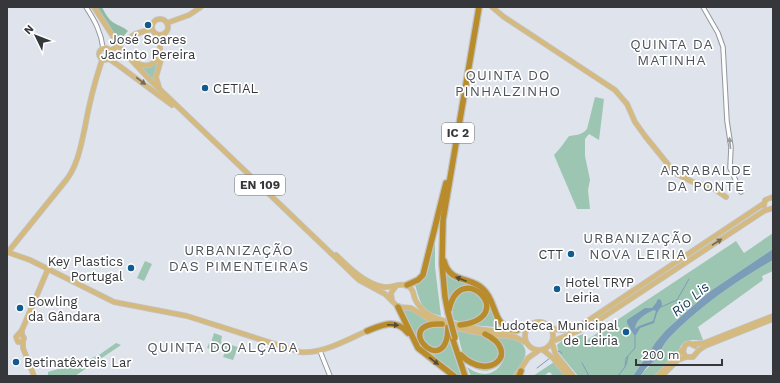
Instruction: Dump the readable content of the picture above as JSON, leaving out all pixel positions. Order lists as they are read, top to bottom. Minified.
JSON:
{"streets":{"highway":["IC 2"],"main road":["EN 109"]},"districts":["QUINTA DA MATINHA","QUINTA DO PINHALZINHO","ARRABALDE DA PONTE","URBANIZAÇÃO NOVA LEIRIA","URBANIZAÇÃO DAS PIMENTEIRAS","QUINTA DO ALÇADA"],"water":["Rio Lis"],"places":["José Soares Jacinto Pereira","CETIAL","CTT","Key Plastics Portugal","Hotel TRYP Leiria","Bowling da Gândara","Ludoteca Municipal de Leiria","Betinatêxteis Lar"],"scale_bar":"200 m","north":"top left"}
